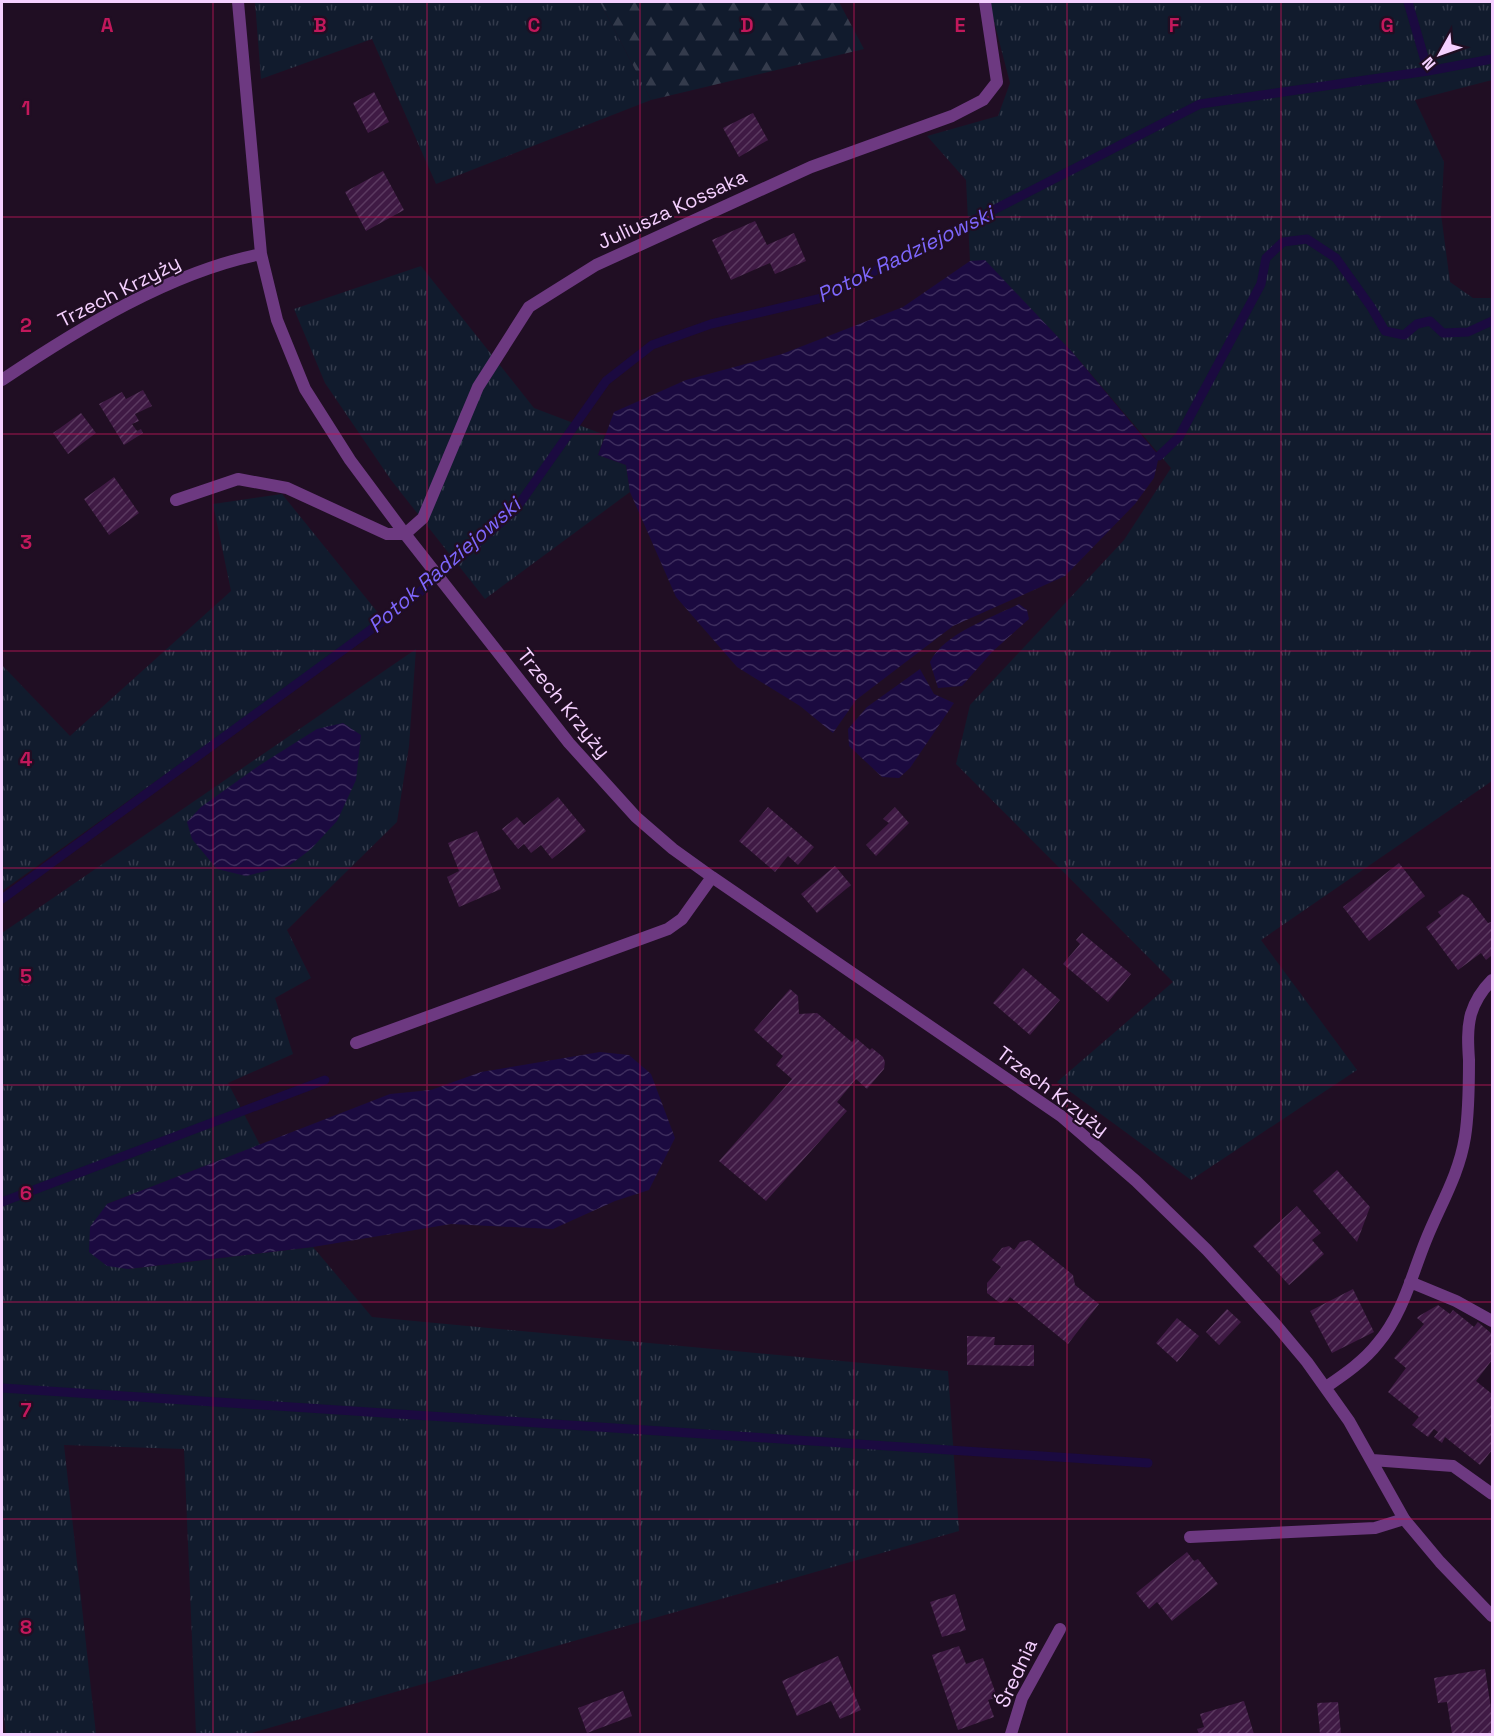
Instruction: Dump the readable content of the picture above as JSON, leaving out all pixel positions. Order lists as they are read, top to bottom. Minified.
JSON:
{"streets":{"street":["Juliusza Kossaka","Trzech Krzyży","Średnia"]},"crossings":[["Juliusza Kossaka","Trzech Krzyży"]],"water":["Potok Radziejowski"],"north":"bottom left","grid":{"columns":["A","B","C","D","E","F","G"],"rows":["1","2","3","4","5","6","7","8"]}}
